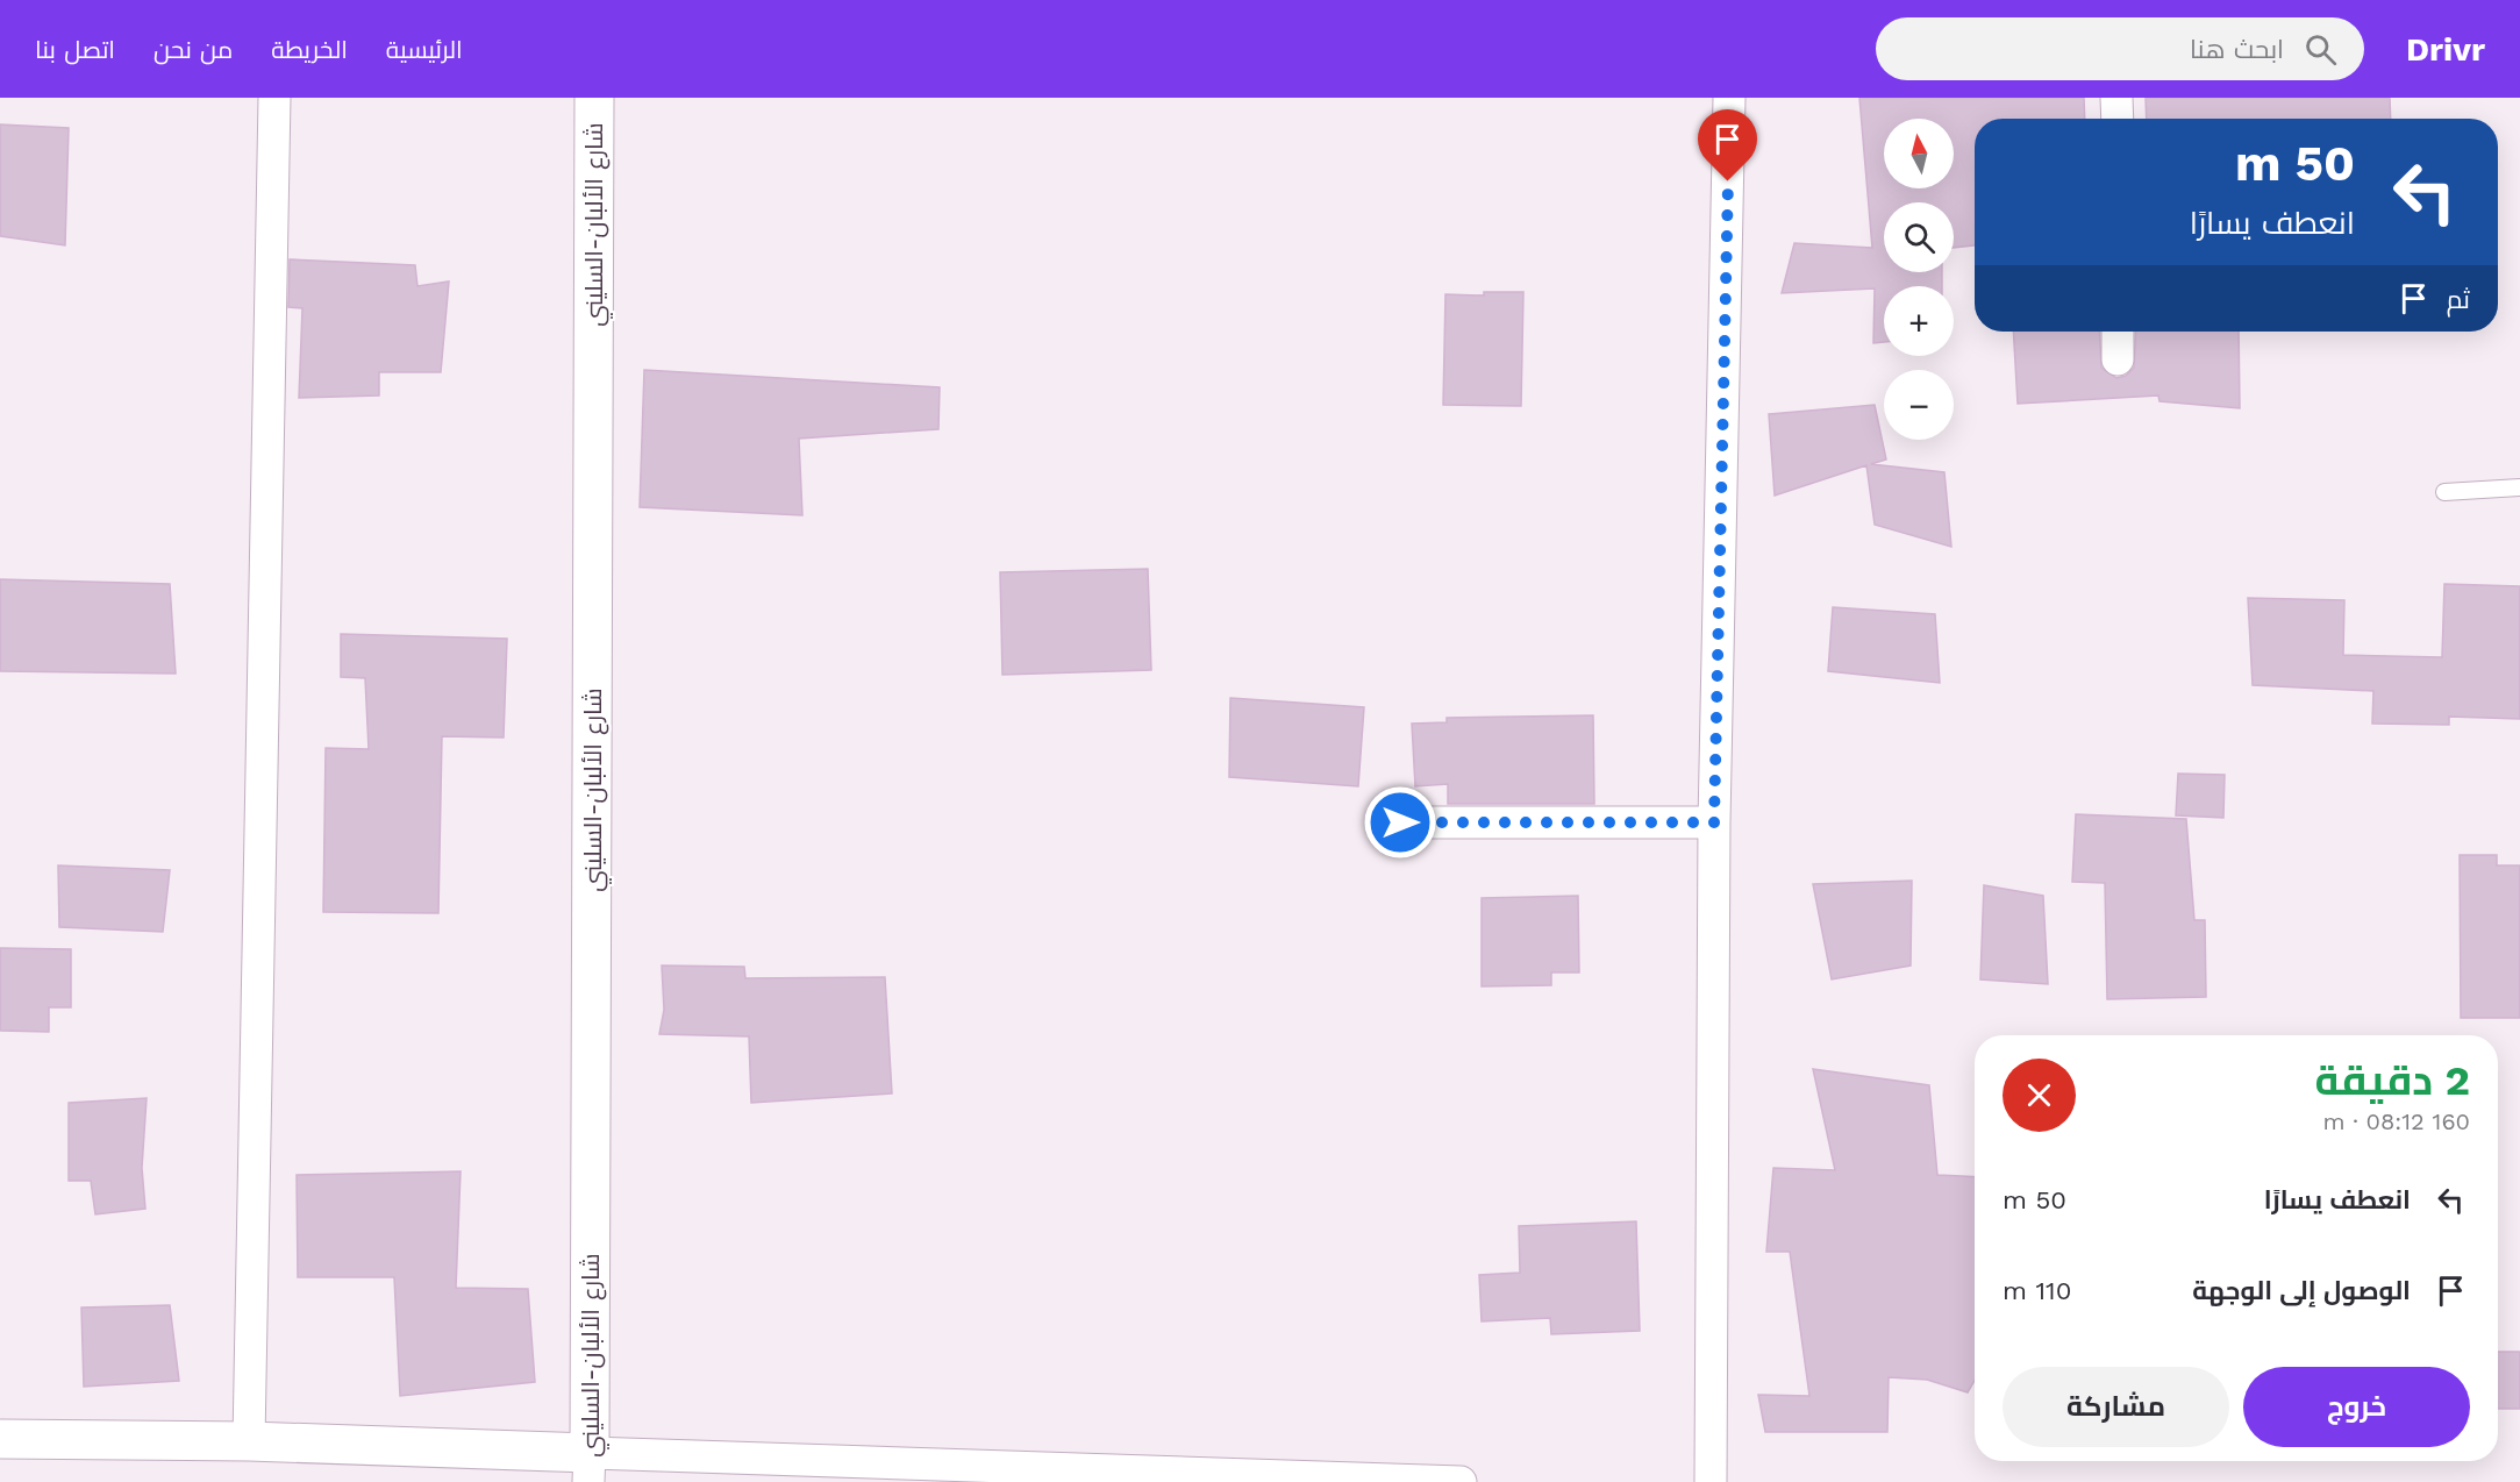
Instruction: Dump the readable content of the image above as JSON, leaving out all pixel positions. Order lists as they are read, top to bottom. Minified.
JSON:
{"streets":{"street":["شارع الألبان-السليني"]},"north":"top","page":{"header":"Drivr","search":"ابحث هنا","nav":["الرئيسية","الخريطة","من نحن","اتصل بنا"],"map_buttons":["+","−"],"turn":["50 m","انعطف يسارًا"],"then":"ثم","heading":["2 دقيقة","160 m · 08:12"],"list":[{"name":"انعطف يسارًا","value":"50 m"},{"name":"الوصول إلى الوجهة","value":"110 m"}],"buttons":["خروج","مشاركة"]}}
